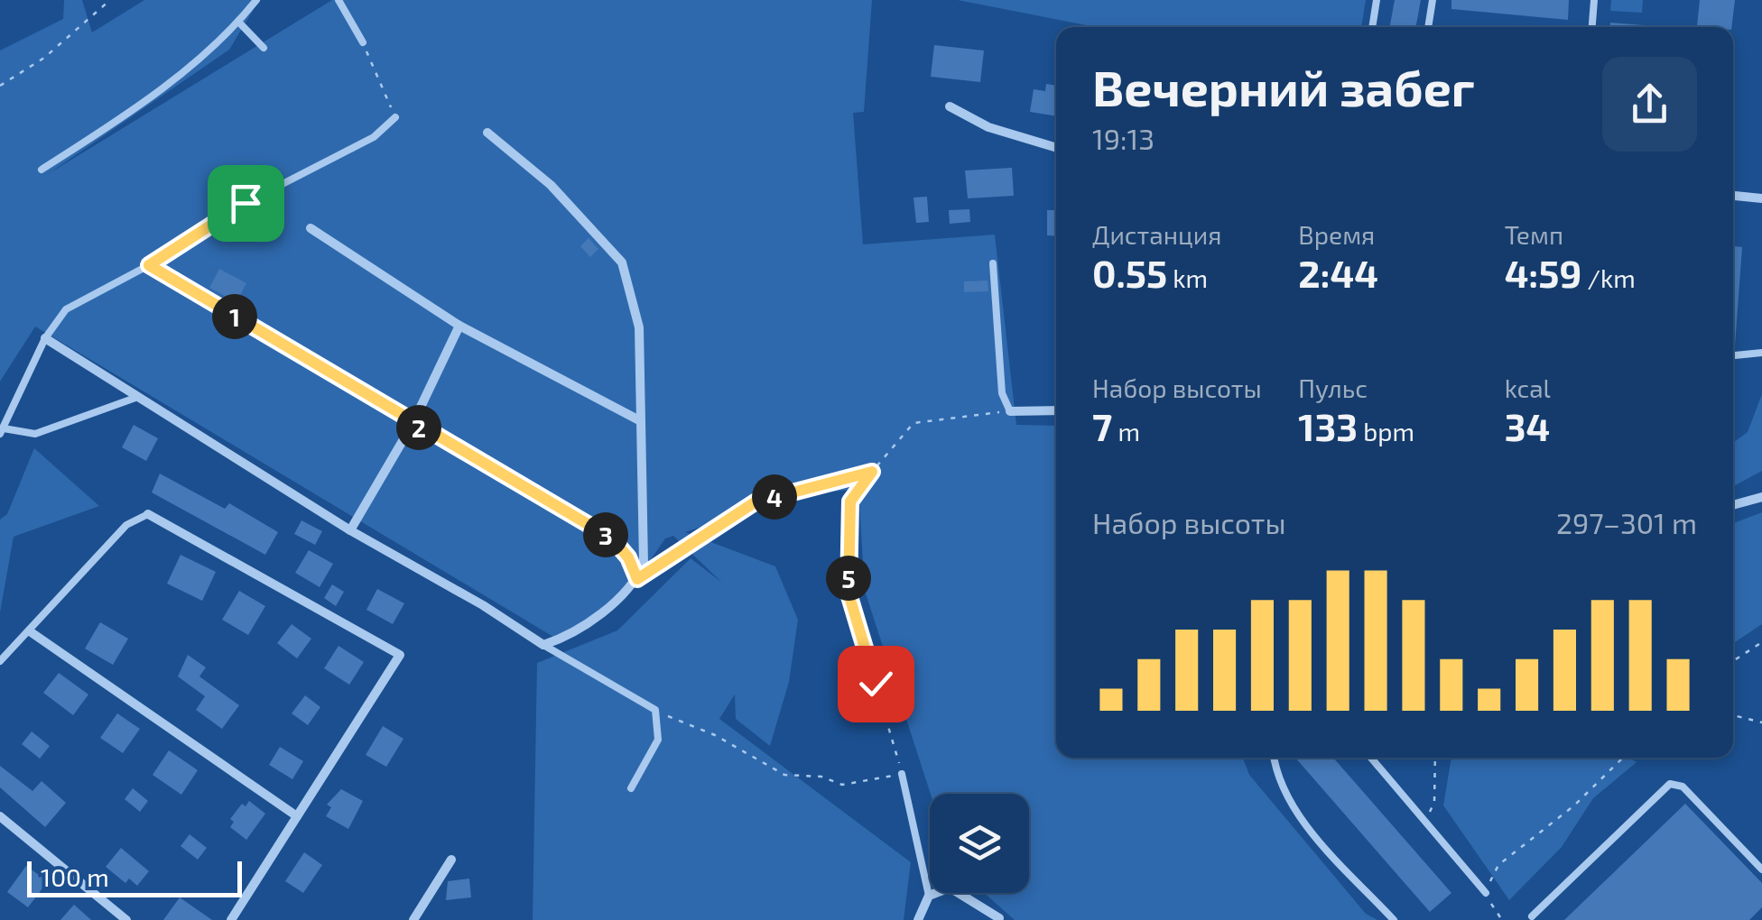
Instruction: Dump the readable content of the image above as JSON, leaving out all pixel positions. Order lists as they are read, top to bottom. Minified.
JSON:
{"scale_bar":"100 m","page":{"heading":["Вечерний забег","19:13"],"stats":[["Дистанция","0.55 km"],["Время","2:44"],["Темп","4:59 /km"],["Набор высоты","7 m"],["Пульс","133 bpm"],["kcal","34"]],"pins":["1","2","4","3","5"],"chart":["Набор высоты","297–301 m"],"scale":"100 m"}}
